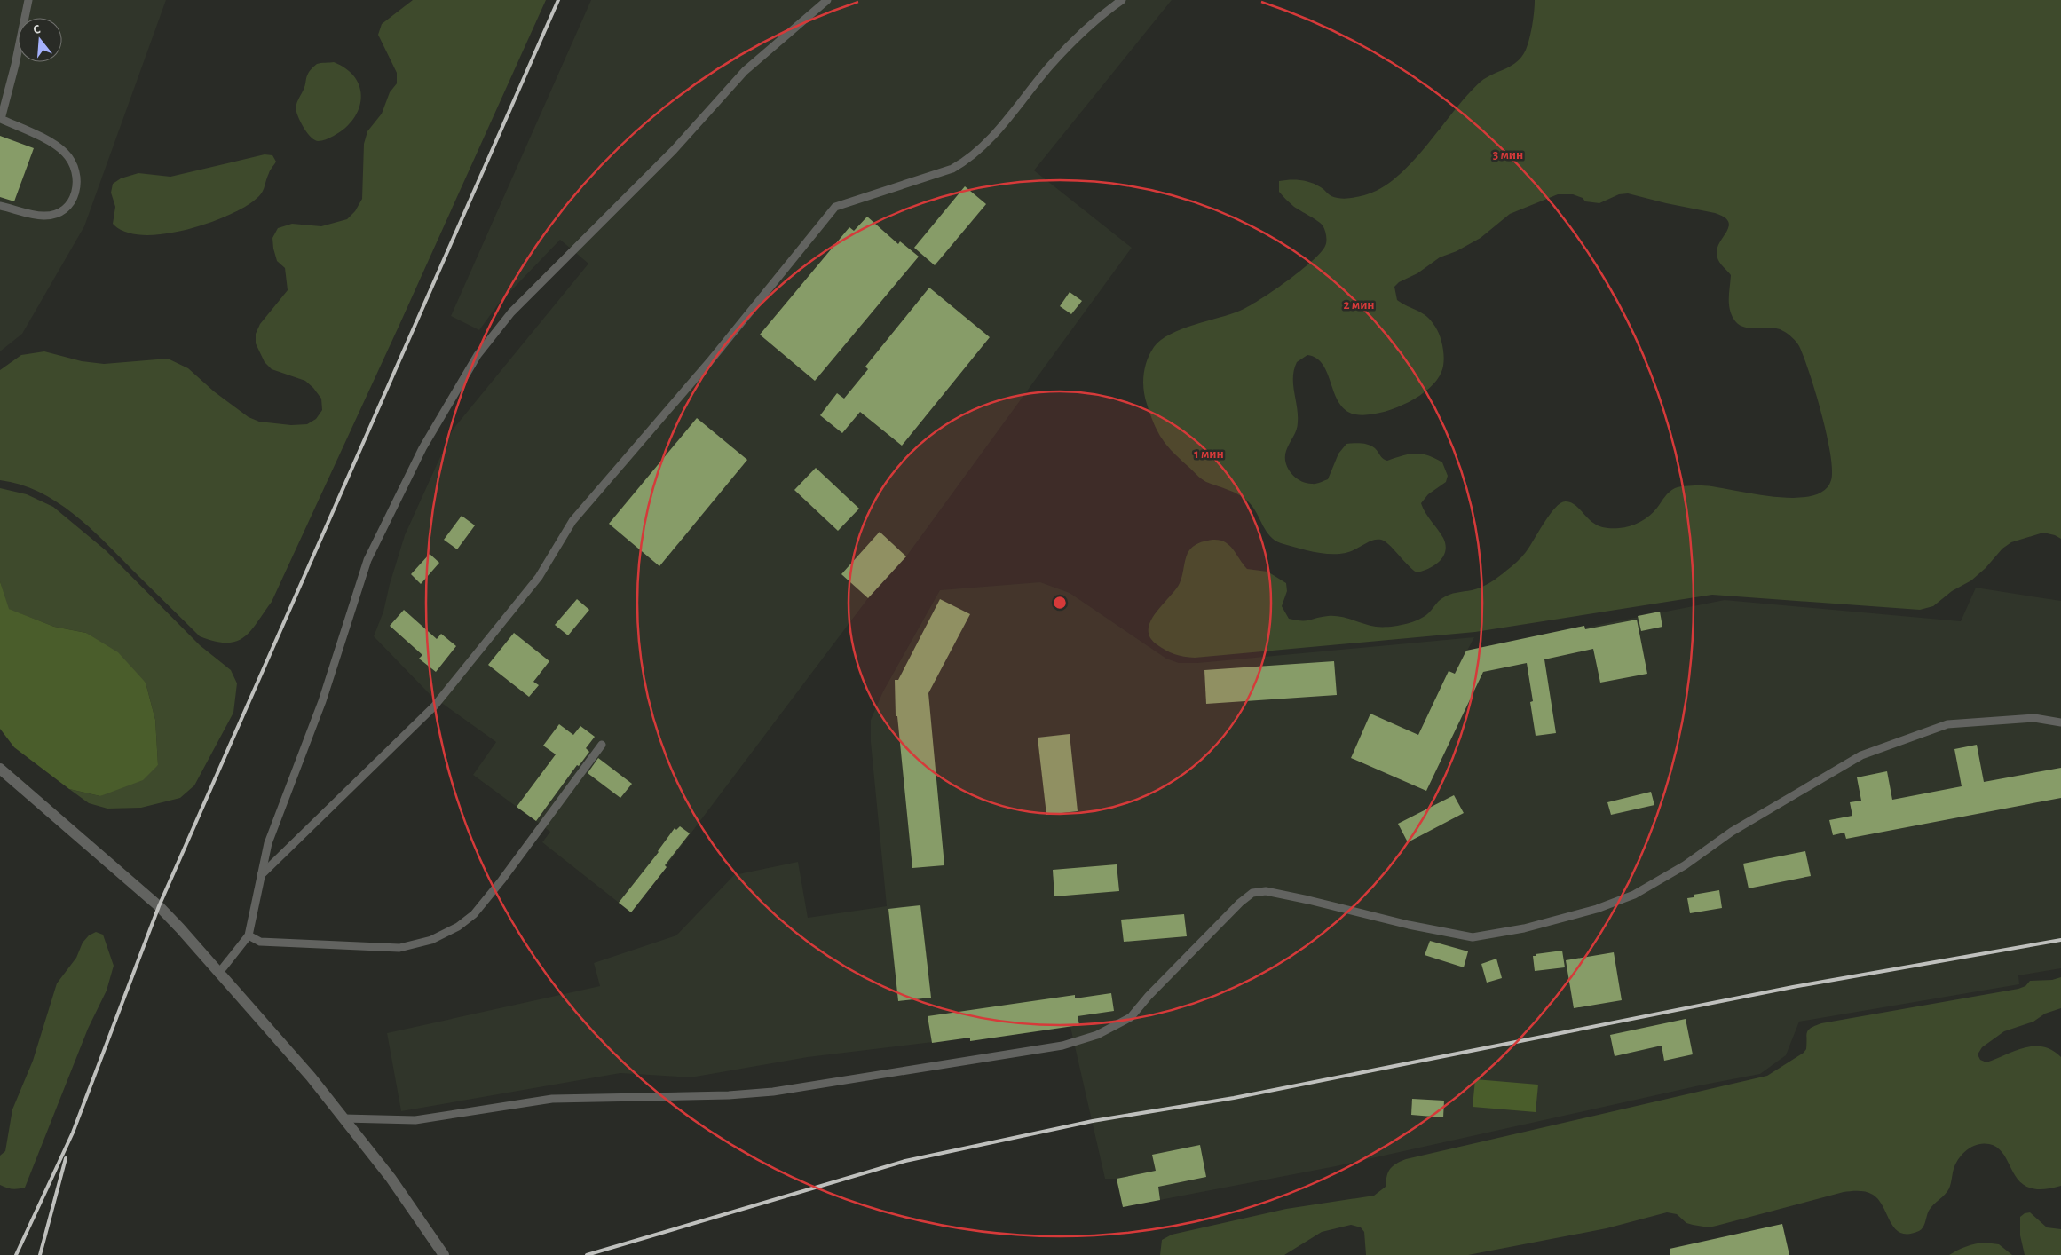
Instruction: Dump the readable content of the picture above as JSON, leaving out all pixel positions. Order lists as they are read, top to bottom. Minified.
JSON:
{"north":"top","rings":["3 мин","2 мин","1 мин"]}
